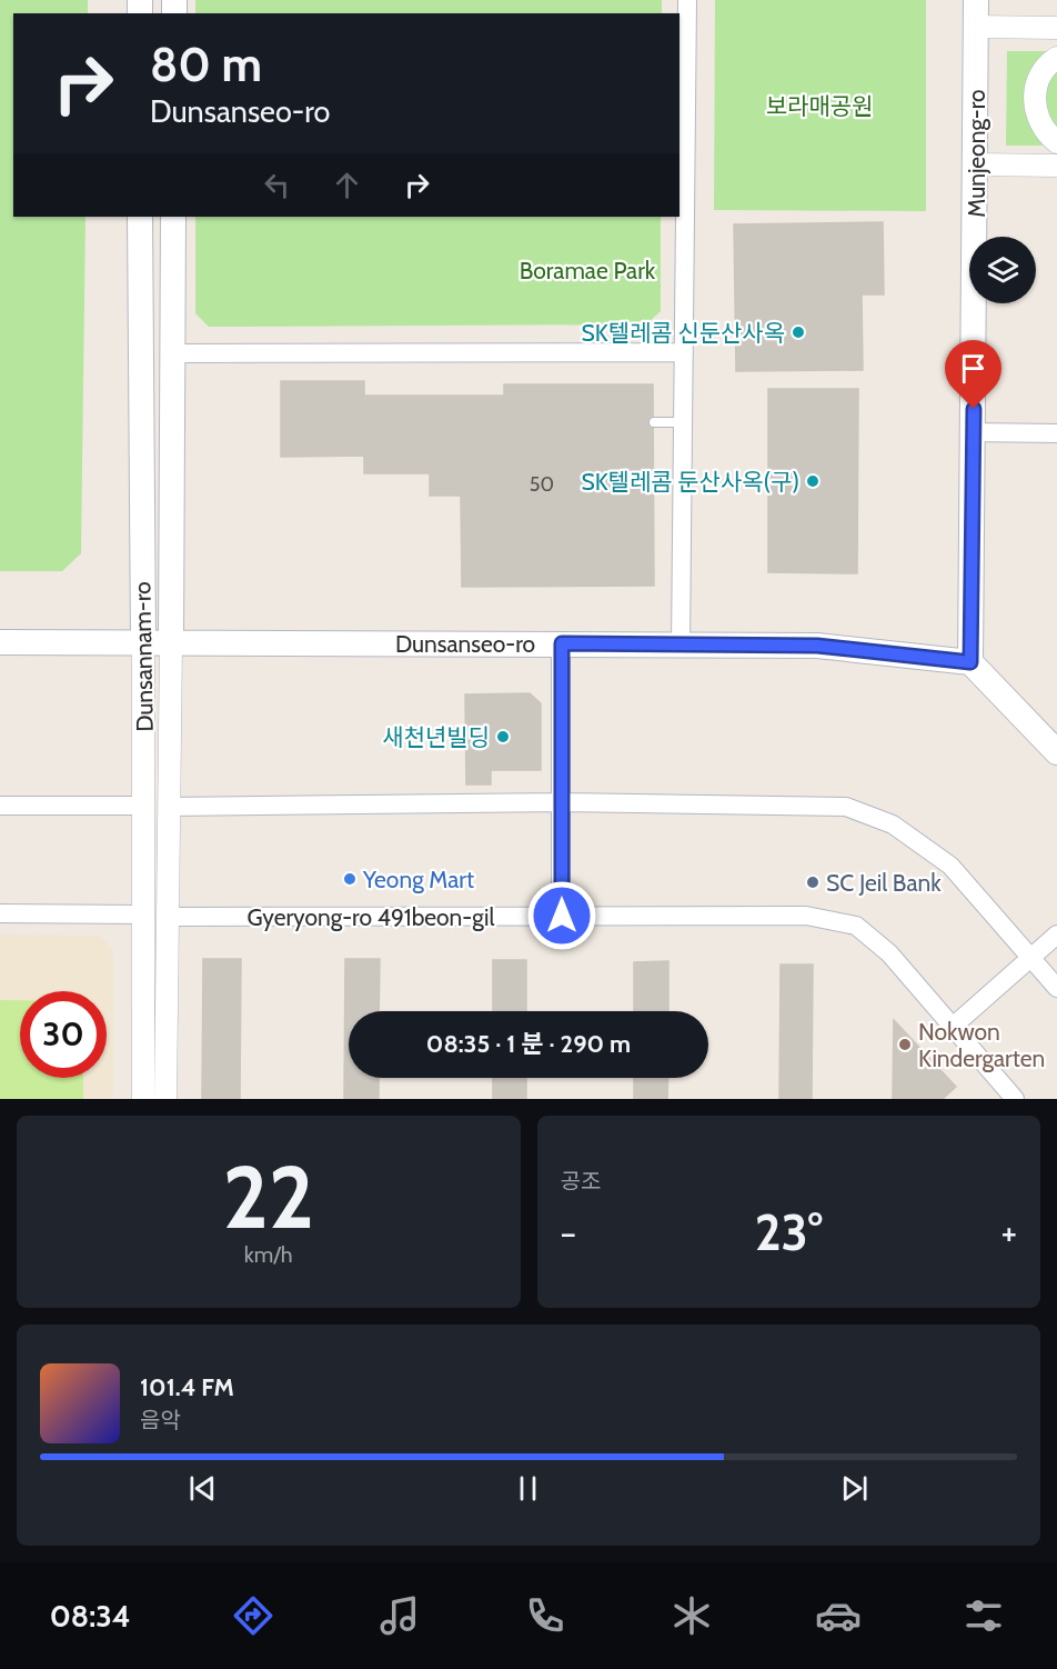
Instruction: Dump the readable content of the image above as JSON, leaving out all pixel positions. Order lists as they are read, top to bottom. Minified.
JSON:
{"streets":{"main road":["Munjeong-ro","Dunsanseo-ro","Dunsannam-ro"],"street":["Gyeryong-ro 491beon-gil"]},"crossings":[["Munjeong-ro","Dunsanseo-ro"],["Dunsanseo-ro","Dunsannam-ro"],["Dunsannam-ro","Gyeryong-ro 491beon-gil"]],"parks":["보라매공원","Boramae Park"],"places":["SK텔레콤 신둔산사옥","SK텔레콤 둔산사옥(구)","새천년빌딩","Yeong Mart","SC Jeil Bank","Nokwon Kindergarten"],"house_numbers":["50"],"page":{"turn":["80 m","Dunsanseo-ro"],"limit":"30","trip":"08:35 · 1 분 · 290 m","tile":[["22","km/h"],"공조"],"heat":["−","23°","+"],"song":["101.4 FM","음악"],"tabs":"08:34"}}
